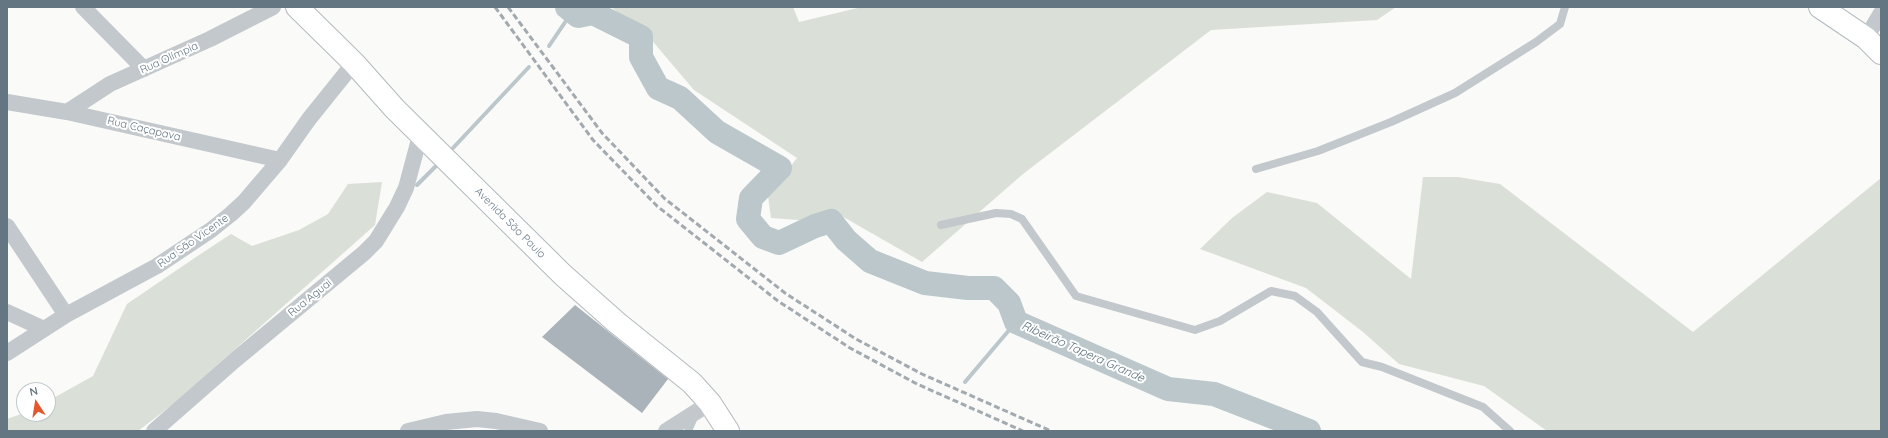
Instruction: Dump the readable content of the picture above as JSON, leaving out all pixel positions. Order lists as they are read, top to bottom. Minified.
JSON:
{"streets":{"main road":["Avenida São Paulo"],"street":["Rua Olímpia","Rua Caçapava","Rua São Vicente","Rua Aguai"]},"crossings":[["Rua Olímpia","Rua Caçapava"],["Rua Caçapava","Rua São Vicente"],["Avenida São Paulo","Rua São Vicente"],["Avenida São Paulo","Rua Aguai"]],"water":["Ribeirão Tapera Grande"],"north":"top"}
